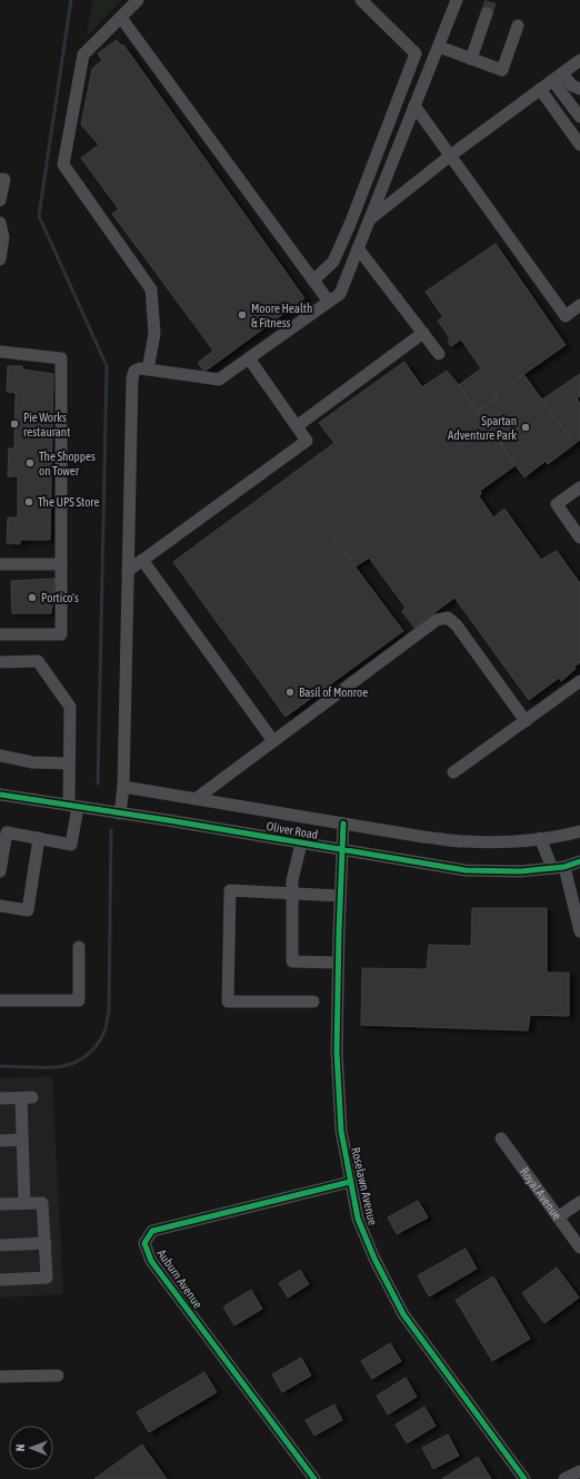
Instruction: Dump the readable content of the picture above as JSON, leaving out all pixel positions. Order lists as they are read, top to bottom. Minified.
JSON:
{"streets":{"street":["Oliver Road","Roselawn Avenue","Royal Avenue","Auburn Avenue"]},"crossings":[["Oliver Road","Roselawn Avenue"],["Roselawn Avenue","Auburn Avenue"]],"places":["Moore Health & Fitness","Pie Works restaurant","Spartan Adventure Park","The Shoppes on Tower","The UPS Store","Portico's","Basil of Monroe"],"north":"left"}
